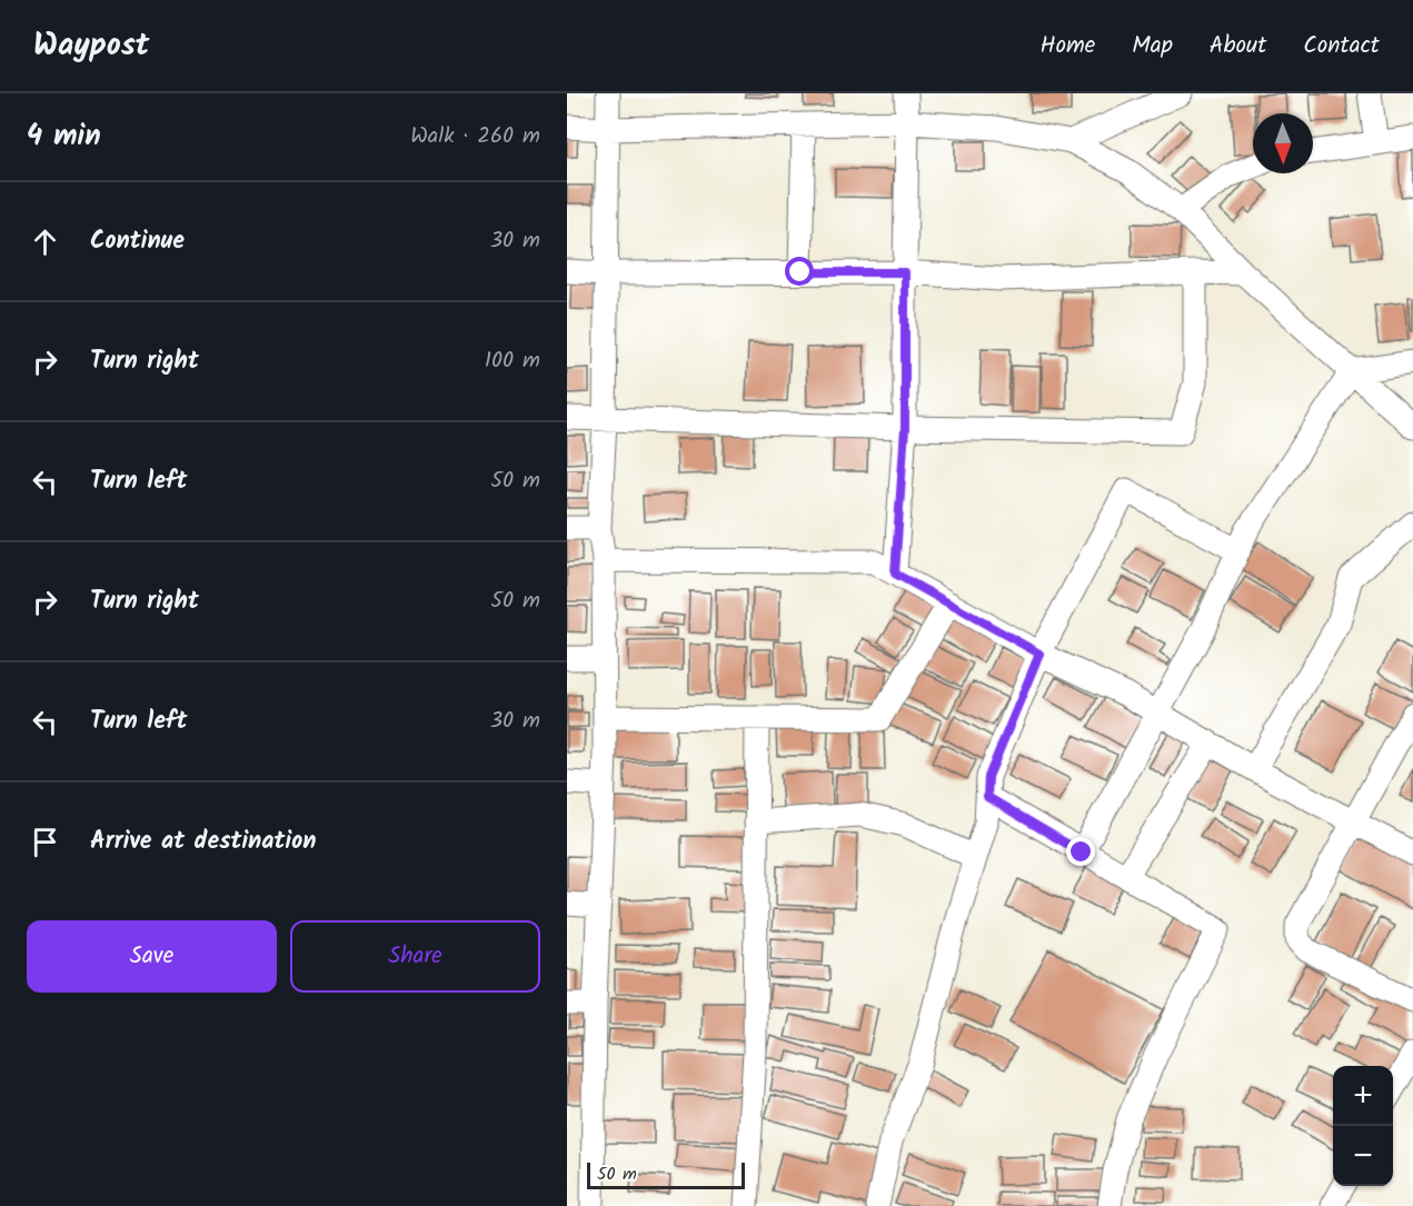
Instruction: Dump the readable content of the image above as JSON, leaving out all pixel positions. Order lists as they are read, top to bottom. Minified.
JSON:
{"scale_bar":"50 m","north":"bottom","page":{"header":"Waypost","nav":["Home","Map","About","Contact"],"heading":["4 min","Walk · 260 m"],"list":[["Continue","30 m"],["Turn right","100 m"],["Turn left","50 m"],["Turn right","50 m"],["Turn left","30 m"],"Arrive at destination"],"buttons":["Save","Share"],"map_buttons":["+","−"],"scale":"50 m"}}
